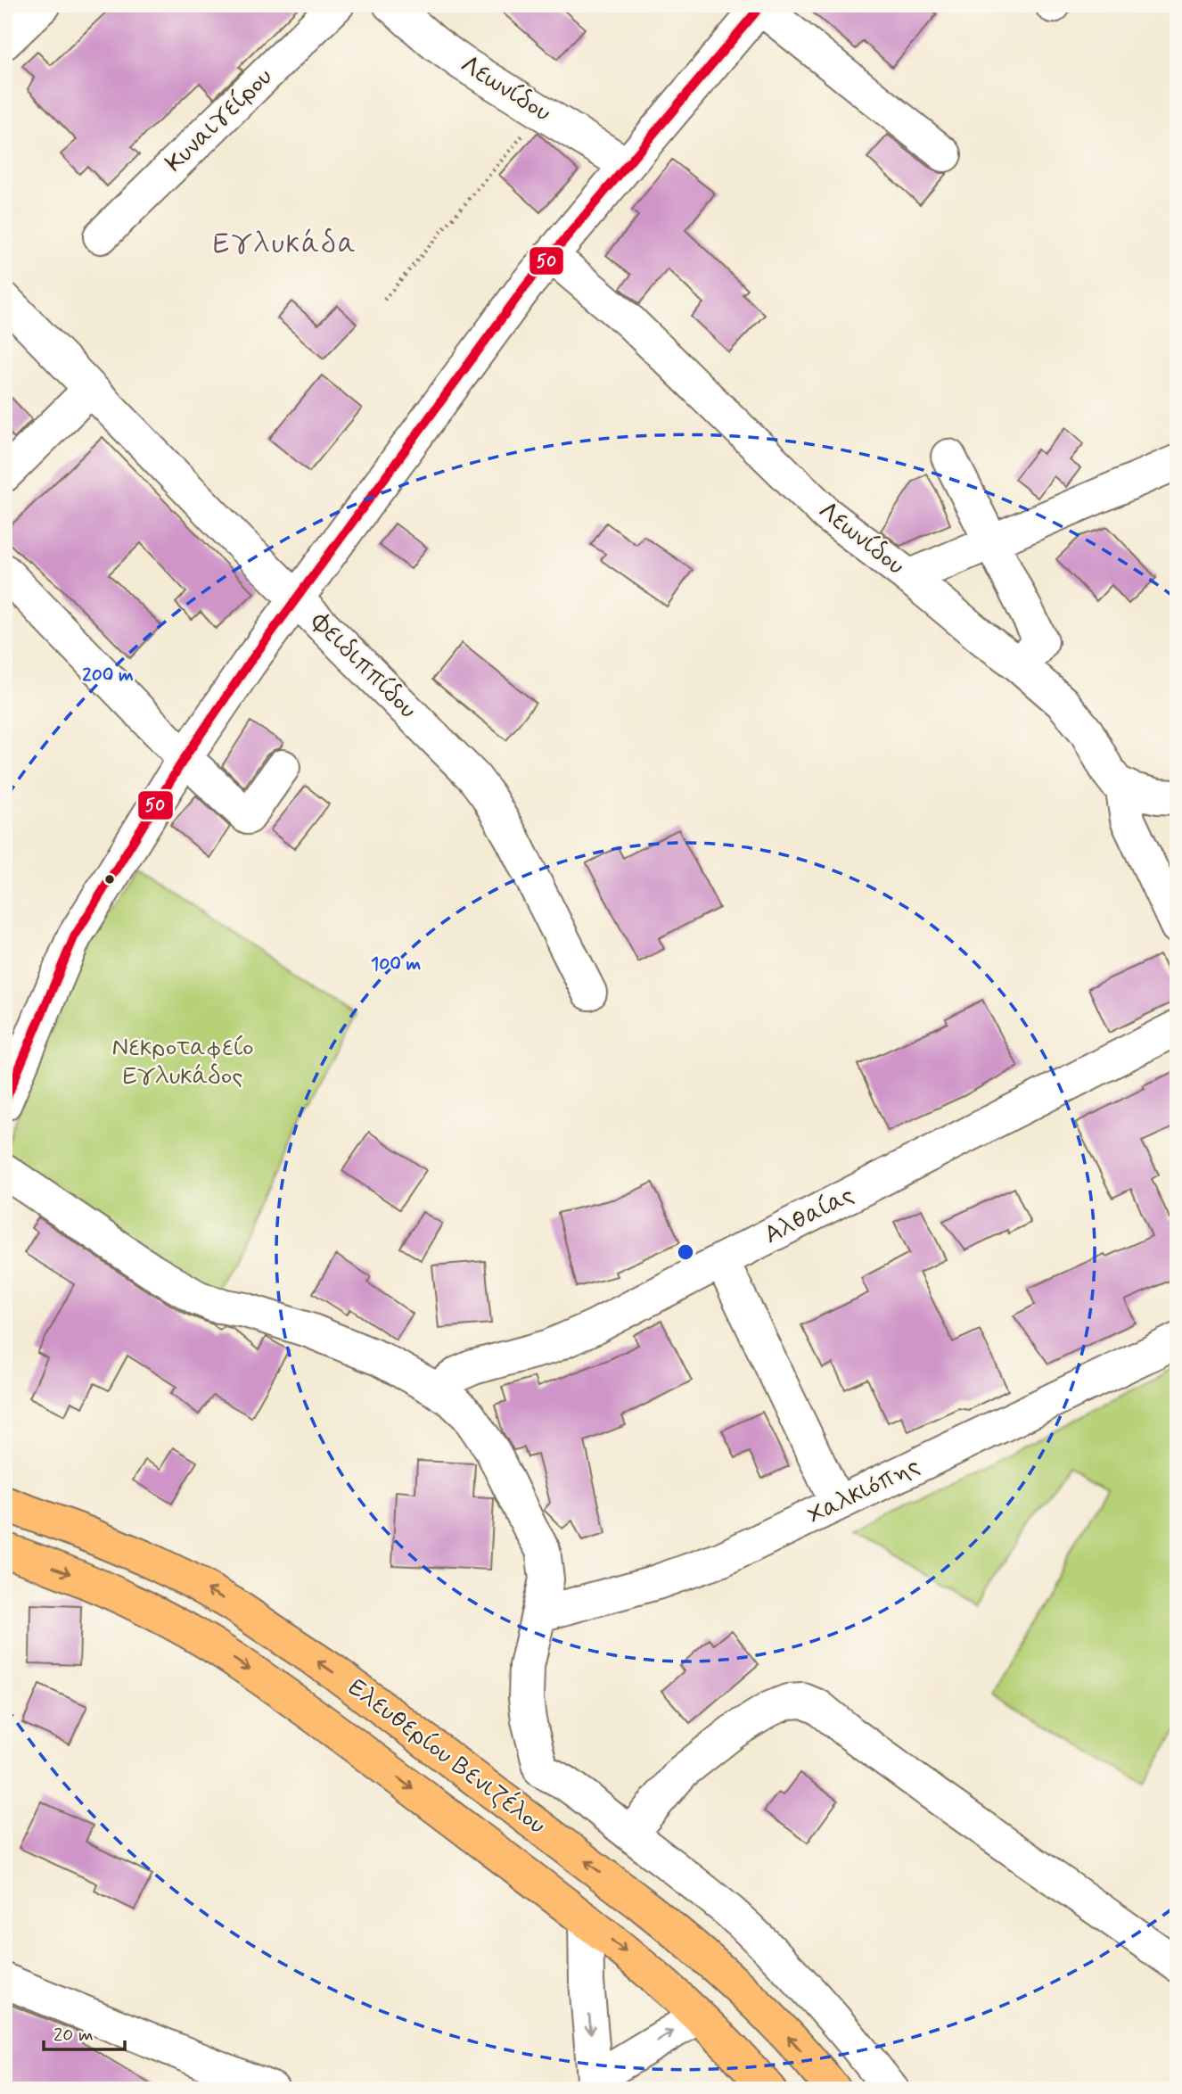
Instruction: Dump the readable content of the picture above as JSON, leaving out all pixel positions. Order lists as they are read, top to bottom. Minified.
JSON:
{"streets":{"main road":["Ελευθερίου Βενιζέλου"],"street":["Λεωνίδου","Κυναιγείρου","Φειδιππίδου","Αλθαίας","Χαλκιόπης"]},"districts":["Εγλυκάδα"],"parks":["Νεκροταφείο Εγλυκάδος"],"lines":["transit line 50"],"scale_bar":"20 m","rings":["200 m","100 m"]}
